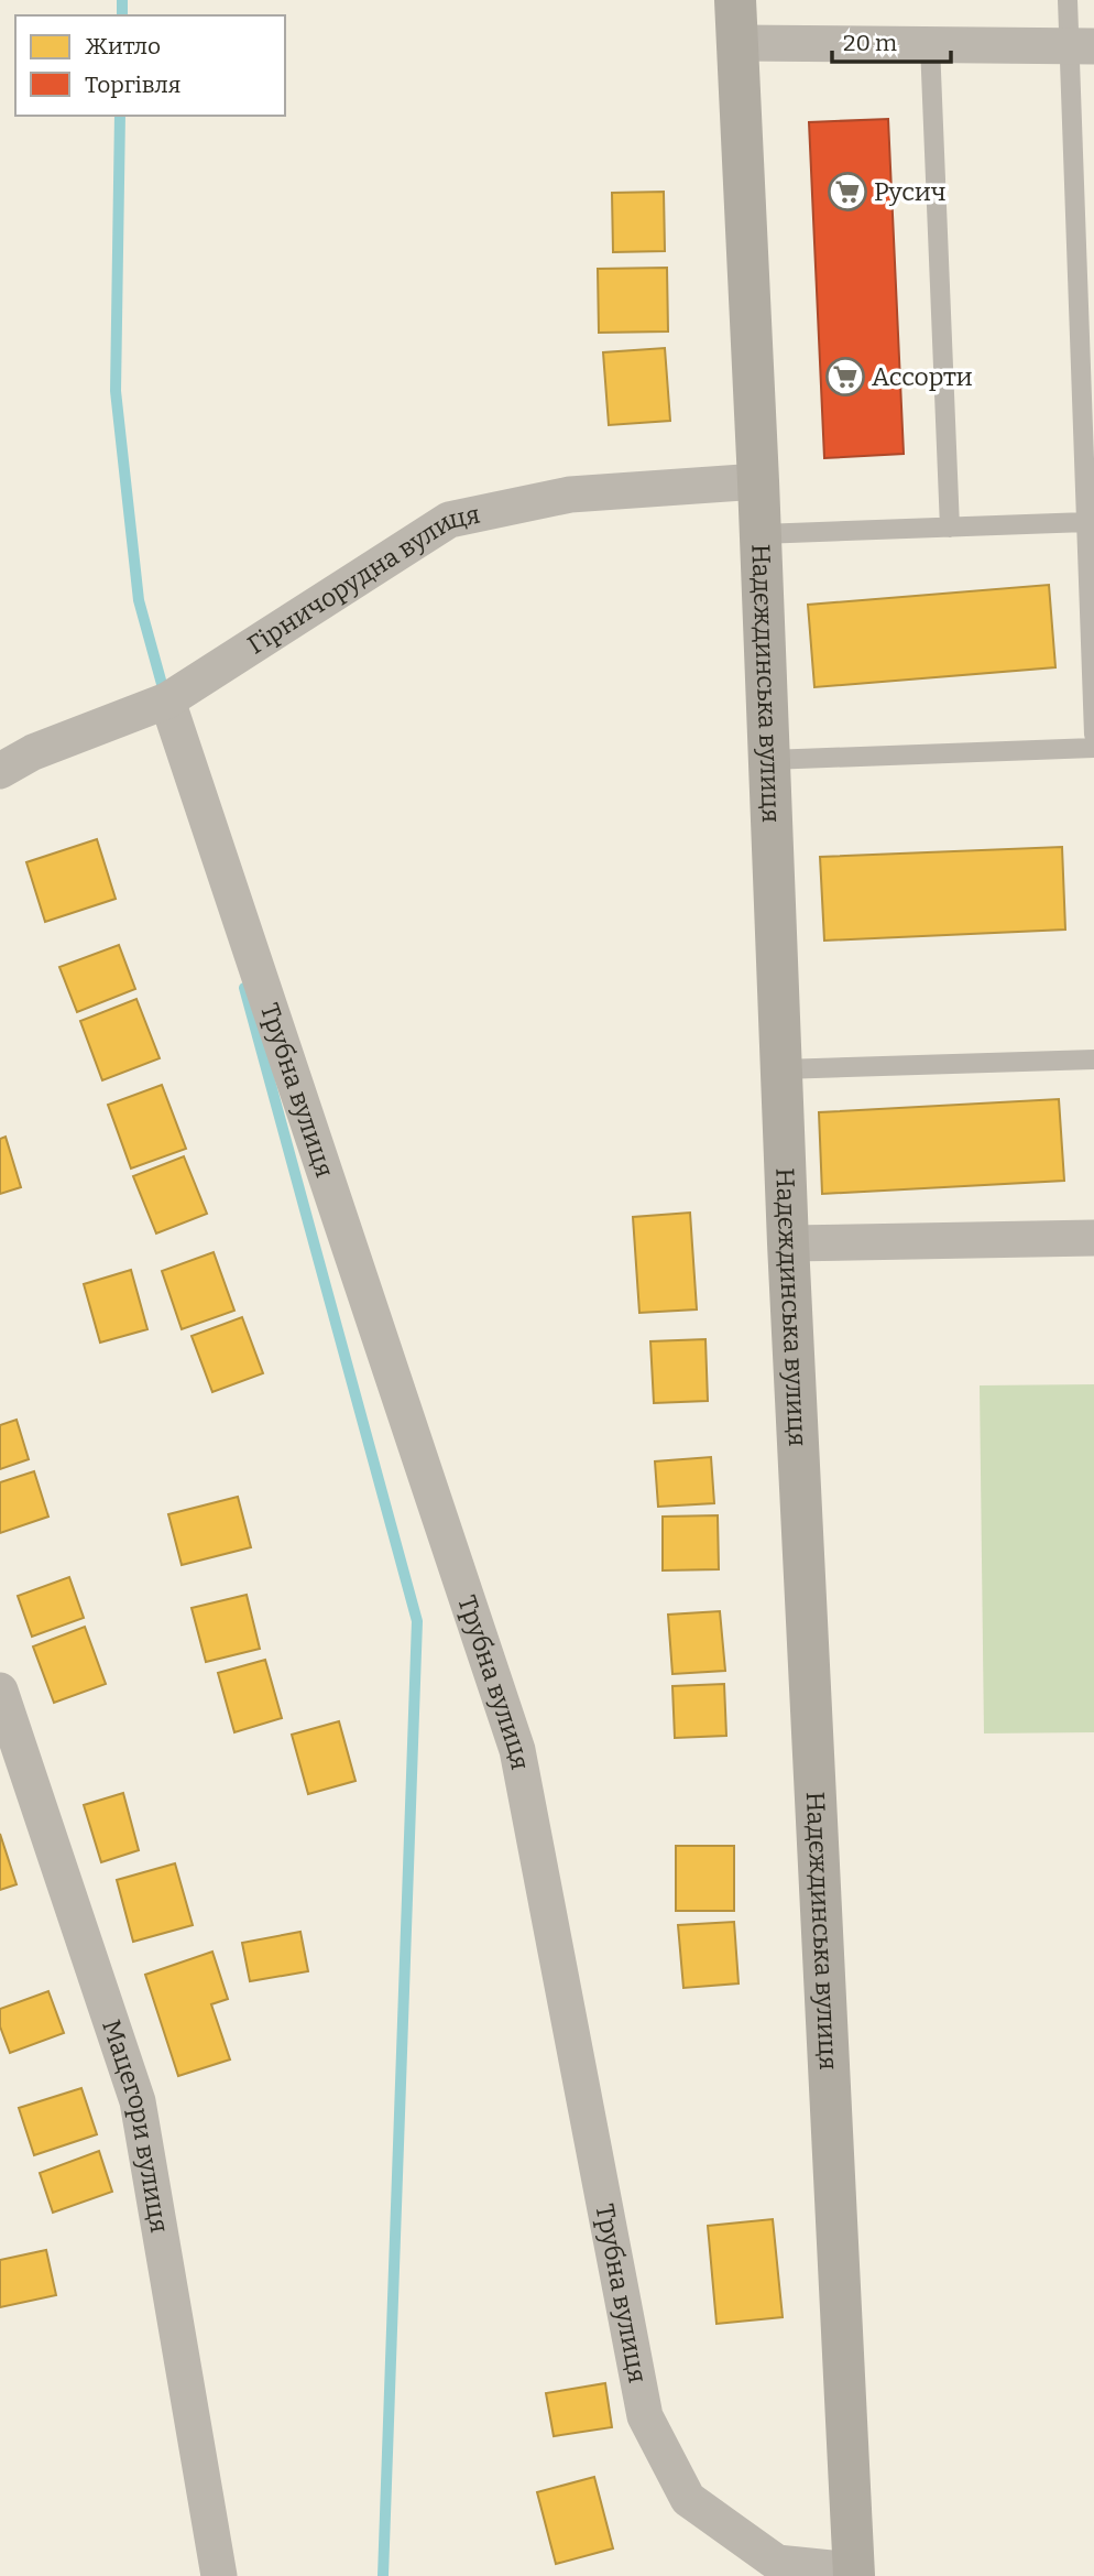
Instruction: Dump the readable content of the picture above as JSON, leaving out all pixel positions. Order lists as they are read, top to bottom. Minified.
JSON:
{"streets":{"street":["Гірничорудна вулиця","Надєждинська вулиця","Трубна вулиця","Мацегори вулиця"]},"crossings":[["Гірничорудна вулиця","Надєждинська вулиця"],["Гірничорудна вулиця","Трубна вулиця"],["Надєждинська вулиця","Трубна вулиця"]],"places":{"supermarket":["Русич","Ассорти"]},"legend":["Житло","Торгівля"],"scale_bar":"20 m"}
